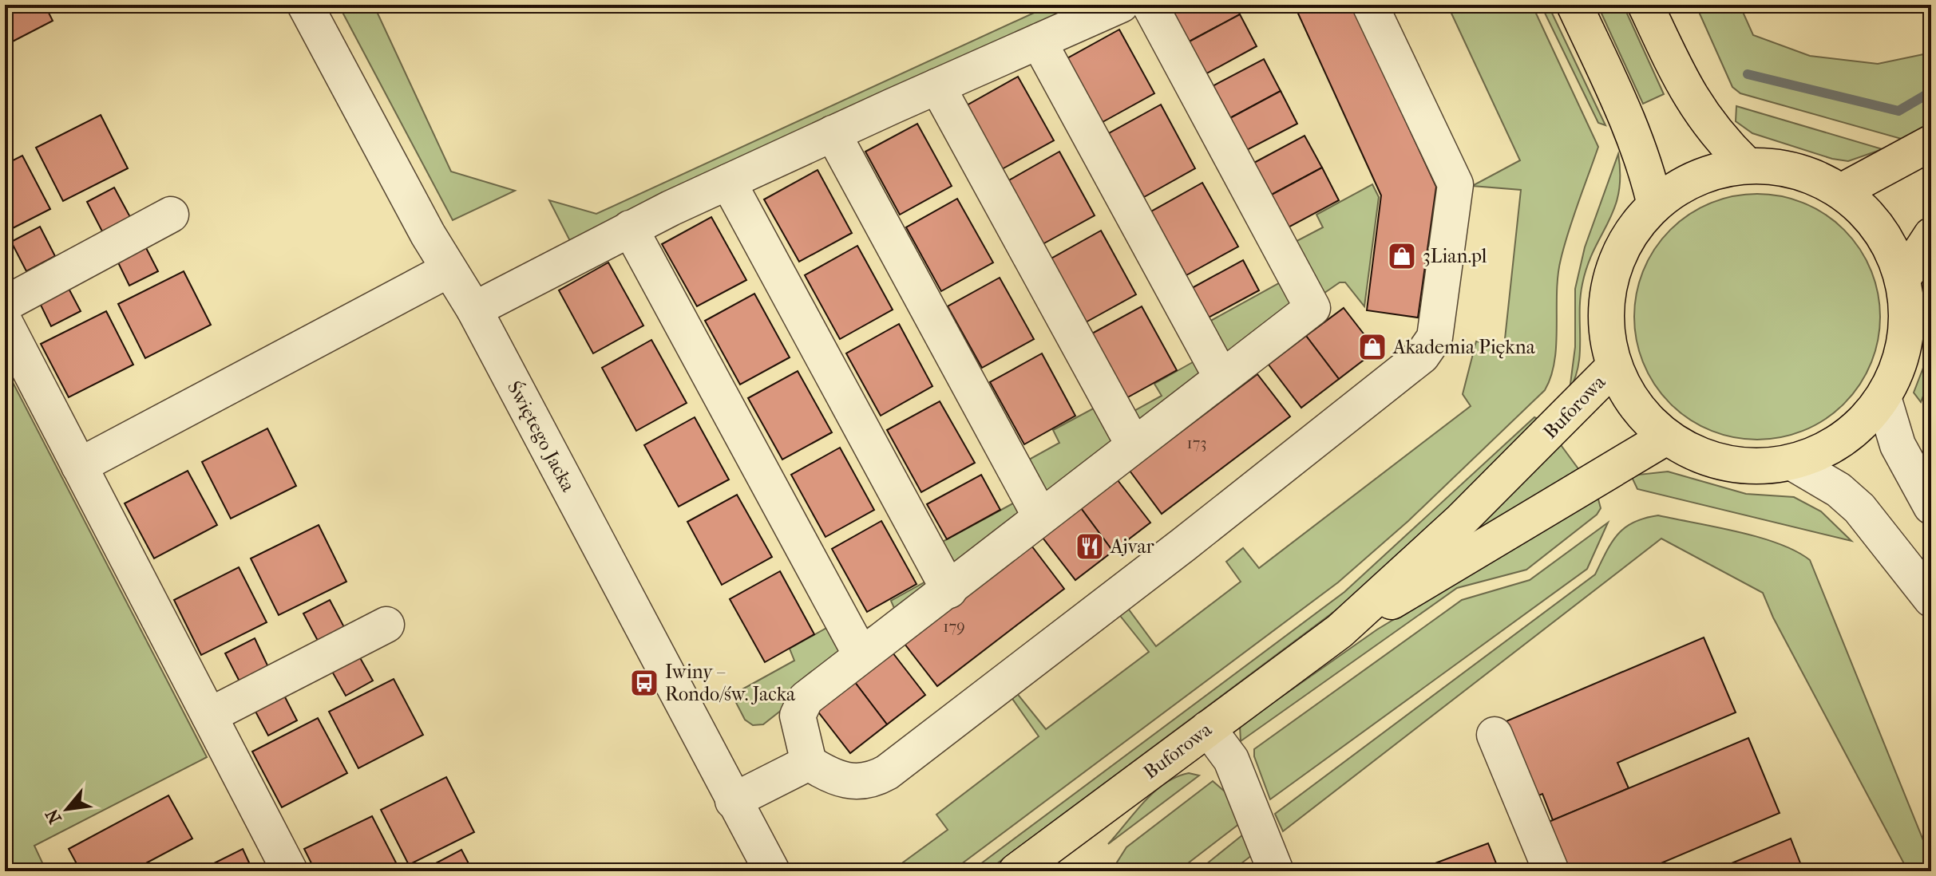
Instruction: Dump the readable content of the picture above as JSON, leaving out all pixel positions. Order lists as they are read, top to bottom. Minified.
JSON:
{"streets":{"main road":["Buforowa"],"street":["Świętego Jacka"]},"places":{"shop":["3Lian.pl","Akademia Piękna"],"restaurant":["Ajvar"],"bus stop":["Iwiny – Rondo/św. Jacka"]},"house_numbers":["173","179"],"north":"bottom left"}
